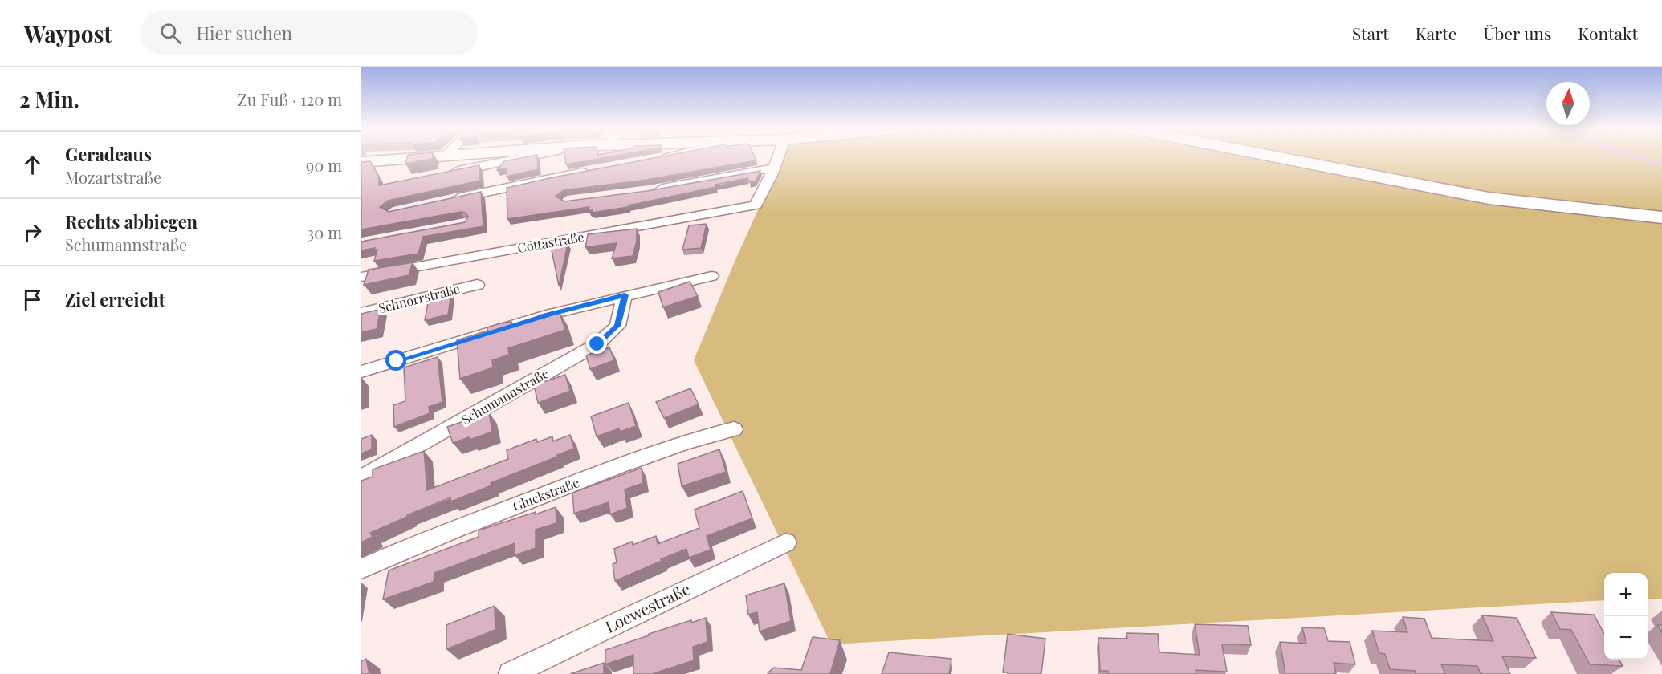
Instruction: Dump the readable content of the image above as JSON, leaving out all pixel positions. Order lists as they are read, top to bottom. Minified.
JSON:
{"streets":{"street":["Cottastraße","Schnorrstraße","Schumannstraße","Gluckstraße","Loewestraße"]},"north":"top","page":{"header":"Waypost","search":"Hier suchen","nav":["Start","Karte","Über uns","Kontakt"],"heading":["2 Min.","Zu Fuß · 120 m"],"list":[["Geradeaus","Mozartstraße","90 m"],["Rechts abbiegen","Schumannstraße","30 m"],"Ziel erreicht"],"map_buttons":["+","−"]}}
